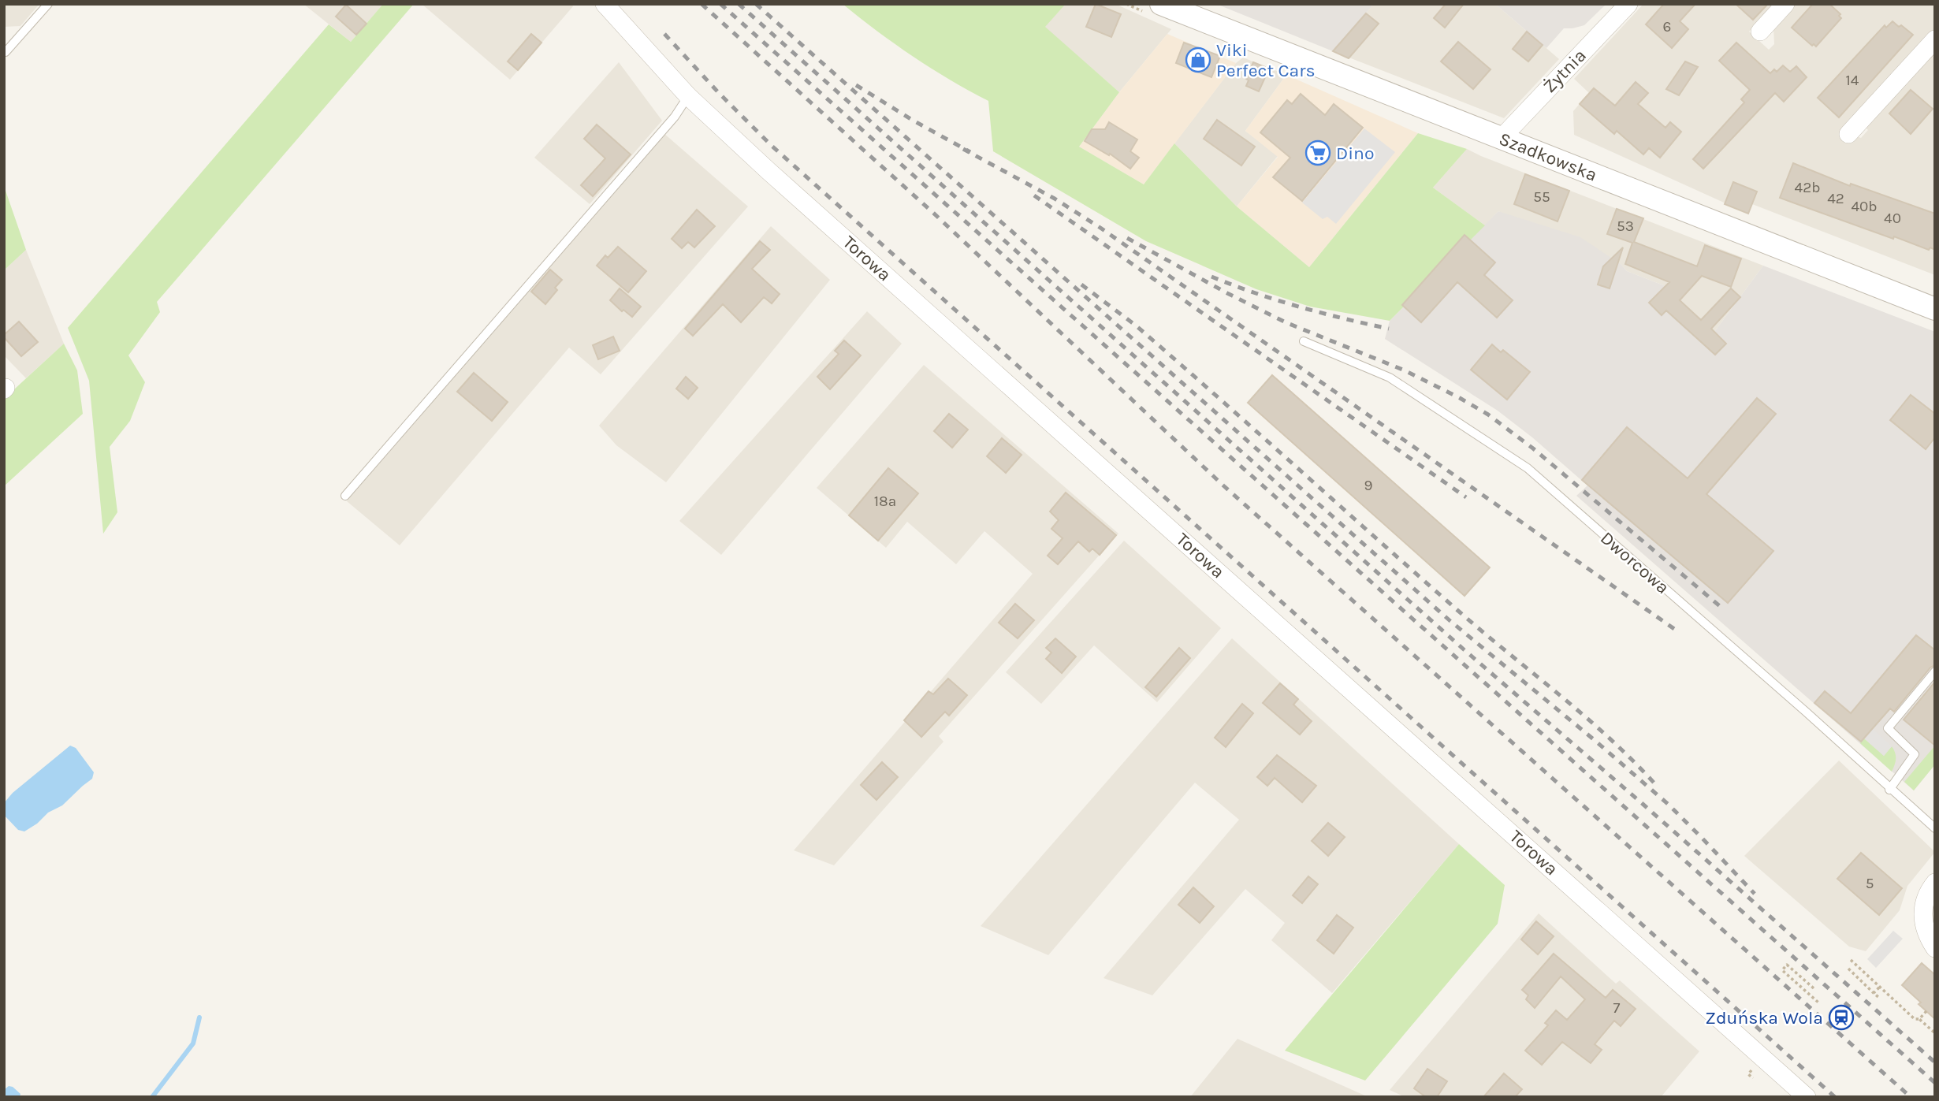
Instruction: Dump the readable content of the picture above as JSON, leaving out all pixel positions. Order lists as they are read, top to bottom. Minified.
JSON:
{"streets":{"street":["Żytnia","Szadkowska","Torowa"],"lane":["Dworcowa"]},"crossings":[["Żytnia","Szadkowska"]],"places":{"shop":["Viki Perfect Cars"],"supermarket":["Dino"],"station":["Zduńska Wola"]},"house_numbers":["6","14","42b","55","42","40b","40","53","9","18a","5","7"]}
